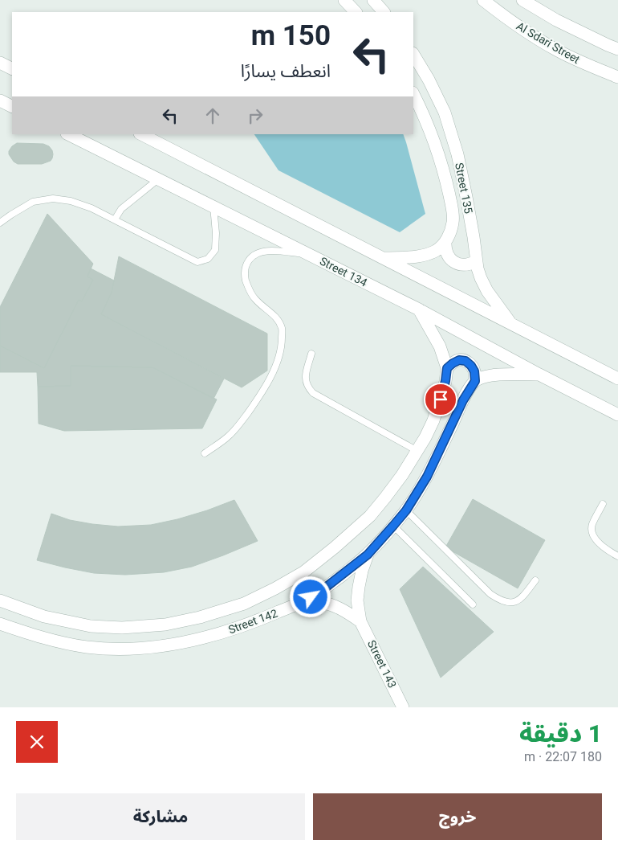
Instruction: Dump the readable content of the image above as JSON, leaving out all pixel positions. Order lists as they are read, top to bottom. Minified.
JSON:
{"streets":{"street":["Al Sdari Street","Street 135","Street 134","Street 142","Street 143"]},"crossings":[["Street 134","Street 142"],["Street 142","Street 143"]],"page":{"turn":["150 m","انعطف يسارًا"],"heading":["1 دقيقة","180 m · 22:07"],"buttons":["خروج","مشاركة"]}}
